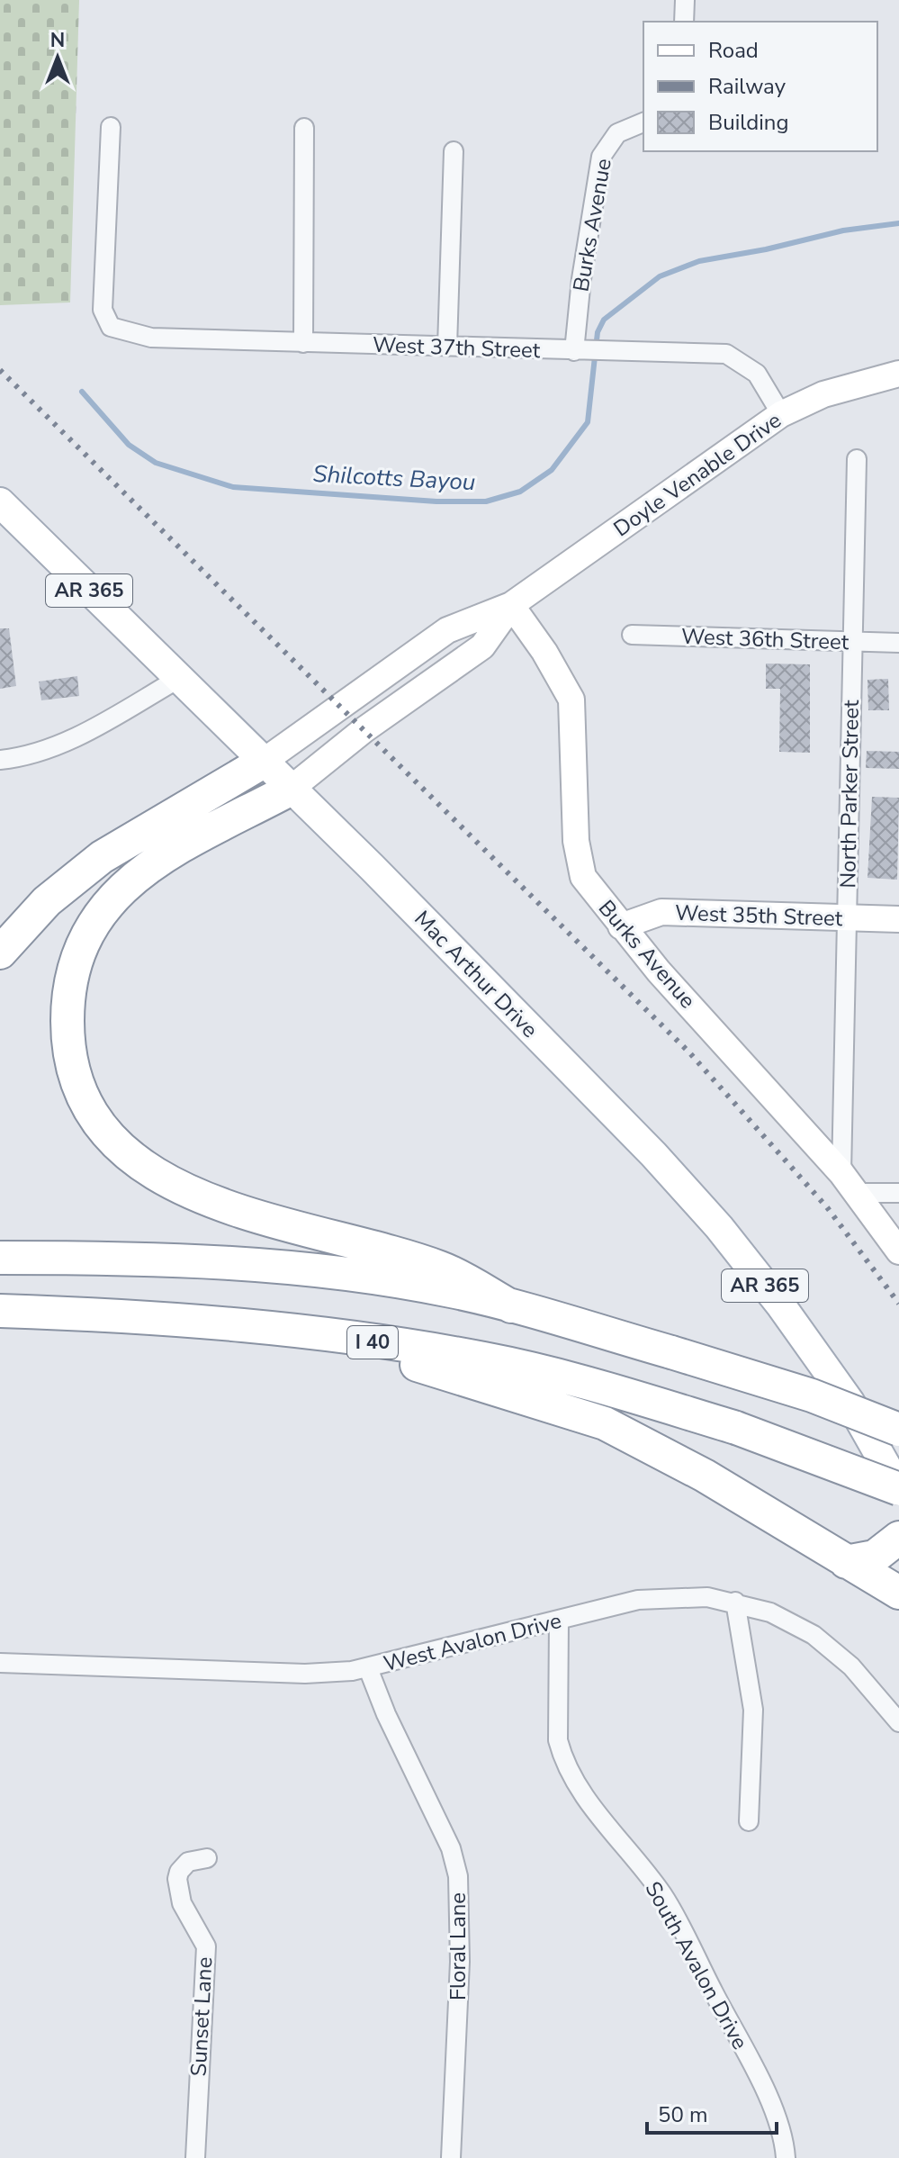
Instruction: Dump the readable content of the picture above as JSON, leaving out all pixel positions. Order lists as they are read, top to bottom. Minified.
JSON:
{"streets":{"highway":["I 40"],"main road":["Burks Avenue","Doyle Venable Drive","AR 365","West 35th Street","Mac Arthur Drive"],"street":["West 37th Street","West 36th Street","North Parker Street","West Avalon Drive","Floral Lane","South Avalon Drive","Sunset Lane"]},"crossings":[["Burks Avenue","West 37th Street"],["Burks Avenue","Doyle Venable Drive"],["Burks Avenue","North Parker Street"],["Burks Avenue","West 35th Street"],["West 37th Street","Doyle Venable Drive"],["Doyle Venable Drive","Mac Arthur Drive"],["West 36th Street","North Parker Street"],["North Parker Street","West 35th Street"],["Mac Arthur Drive","I 40"],["West Avalon Drive","Floral Lane"],["West Avalon Drive","South Avalon Drive"]],"water":["Shilcotts Bayou"],"legend":["Road","Railway","Building"],"scale_bar":"50 m","north":"top"}
